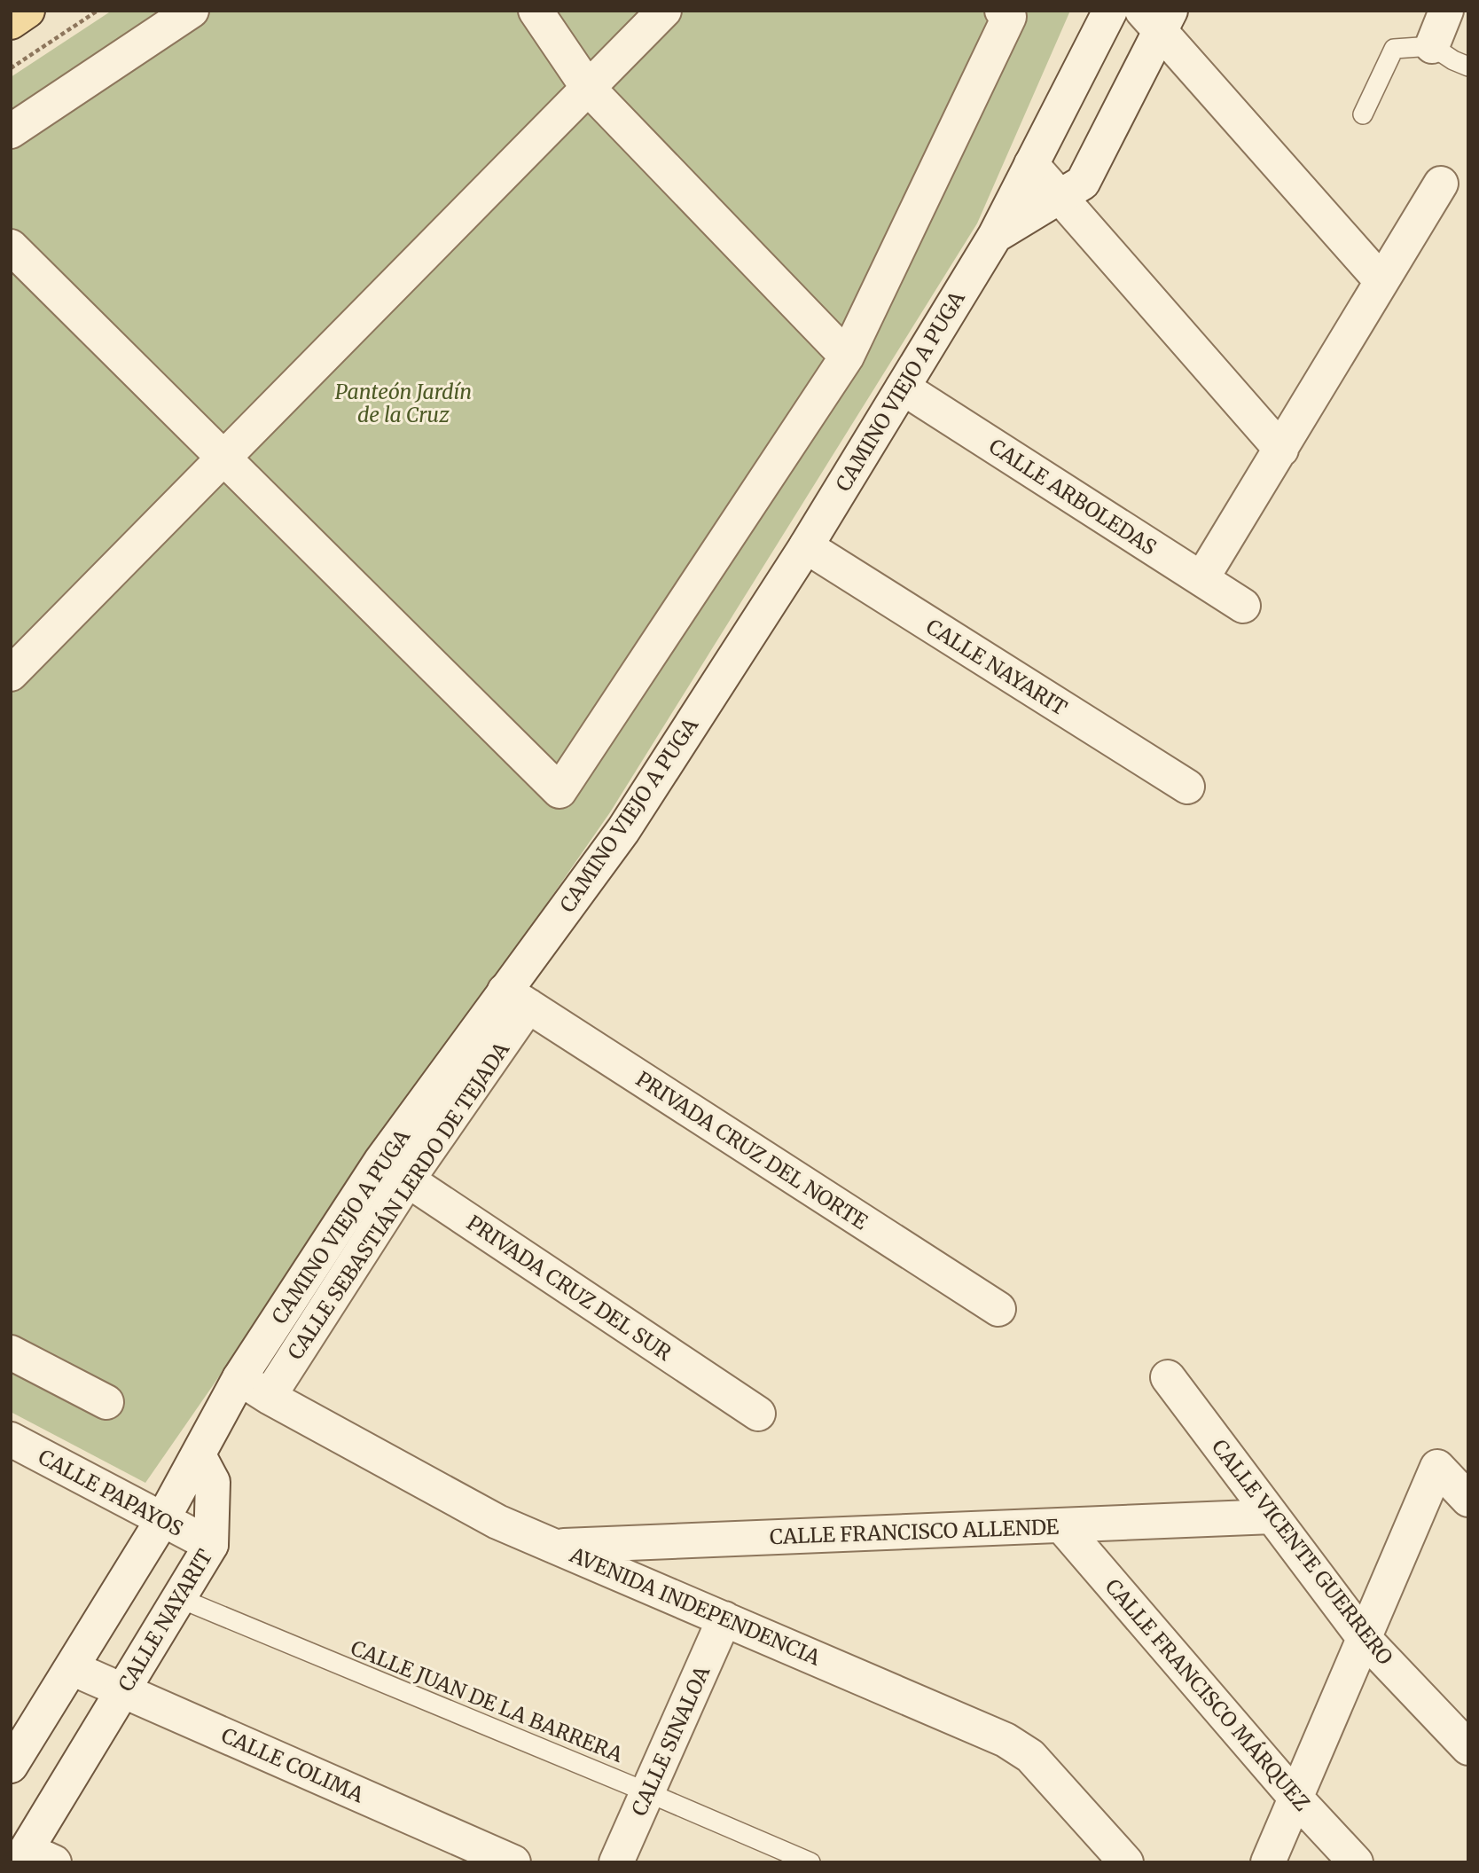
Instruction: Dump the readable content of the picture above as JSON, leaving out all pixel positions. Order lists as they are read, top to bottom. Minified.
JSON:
{"streets":{"street":["CAMINO VIEJO A PUGA","CALLE ARBOLEDAS","CALLE NAYARIT","PRIVADA CRUZ DEL NORTE","CALLE SEBASTIÁN LERDO DE TEJADA","PRIVADA CRUZ DEL SUR","CALLE PAPAYOS","CALLE FRANCISCO ALLENDE","CALLE VICENTE GUERRERO","AVENIDA INDEPENDENCIA","CALLE FRANCISCO MÁRQUEZ","CALLE SINALOA","CALLE COLIMA"],"lane":["CALLE JUAN DE LA BARRERA"]},"crossings":[["CAMINO VIEJO A PUGA","CALLE ARBOLEDAS"],["CAMINO VIEJO A PUGA","CALLE NAYARIT"],["CAMINO VIEJO A PUGA","PRIVADA CRUZ DEL NORTE"],["CAMINO VIEJO A PUGA","CALLE SEBASTIÁN LERDO DE TEJADA"],["CAMINO VIEJO A PUGA","PRIVADA CRUZ DEL SUR"],["CAMINO VIEJO A PUGA","AVENIDA INDEPENDENCIA"],["CALLE NAYARIT","CALLE PAPAYOS"],["CALLE NAYARIT","CALLE JUAN DE LA BARRERA"],["CALLE NAYARIT","CALLE COLIMA"],["CALLE SEBASTIÁN LERDO DE TEJADA","PRIVADA CRUZ DEL SUR"],["CALLE SEBASTIÁN LERDO DE TEJADA","AVENIDA INDEPENDENCIA"],["CALLE FRANCISCO ALLENDE","CALLE VICENTE GUERRERO"],["CALLE FRANCISCO ALLENDE","AVENIDA INDEPENDENCIA"],["CALLE FRANCISCO ALLENDE","CALLE FRANCISCO MÁRQUEZ"],["AVENIDA INDEPENDENCIA","CALLE SINALOA"],["CALLE JUAN DE LA BARRERA","CALLE SINALOA"]],"parks":["Panteón Jardín de la Cruz"]}
